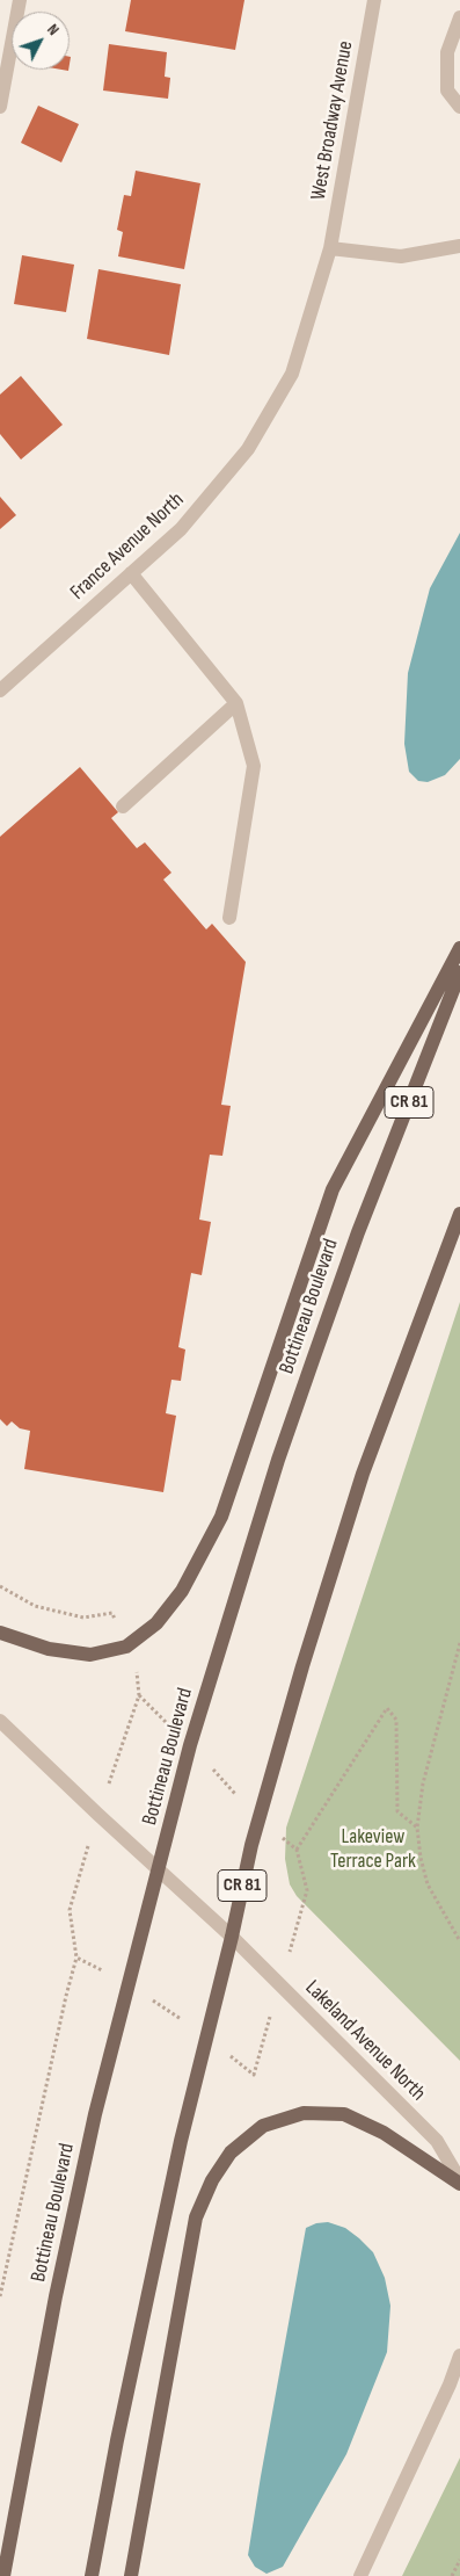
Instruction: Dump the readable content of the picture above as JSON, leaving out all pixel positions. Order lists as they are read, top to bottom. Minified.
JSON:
{"streets":{"main road":["CR 81","Bottineau Boulevard"],"street":["West Broadway Avenue","France Avenue North","Lakeland Avenue North"]},"crossings":[["West Broadway Avenue","France Avenue North"],["CR 81","Lakeland Avenue North"],["Bottineau Boulevard","Lakeland Avenue North"]],"parks":["Lakeview Terrace Park"],"north":"top right"}
